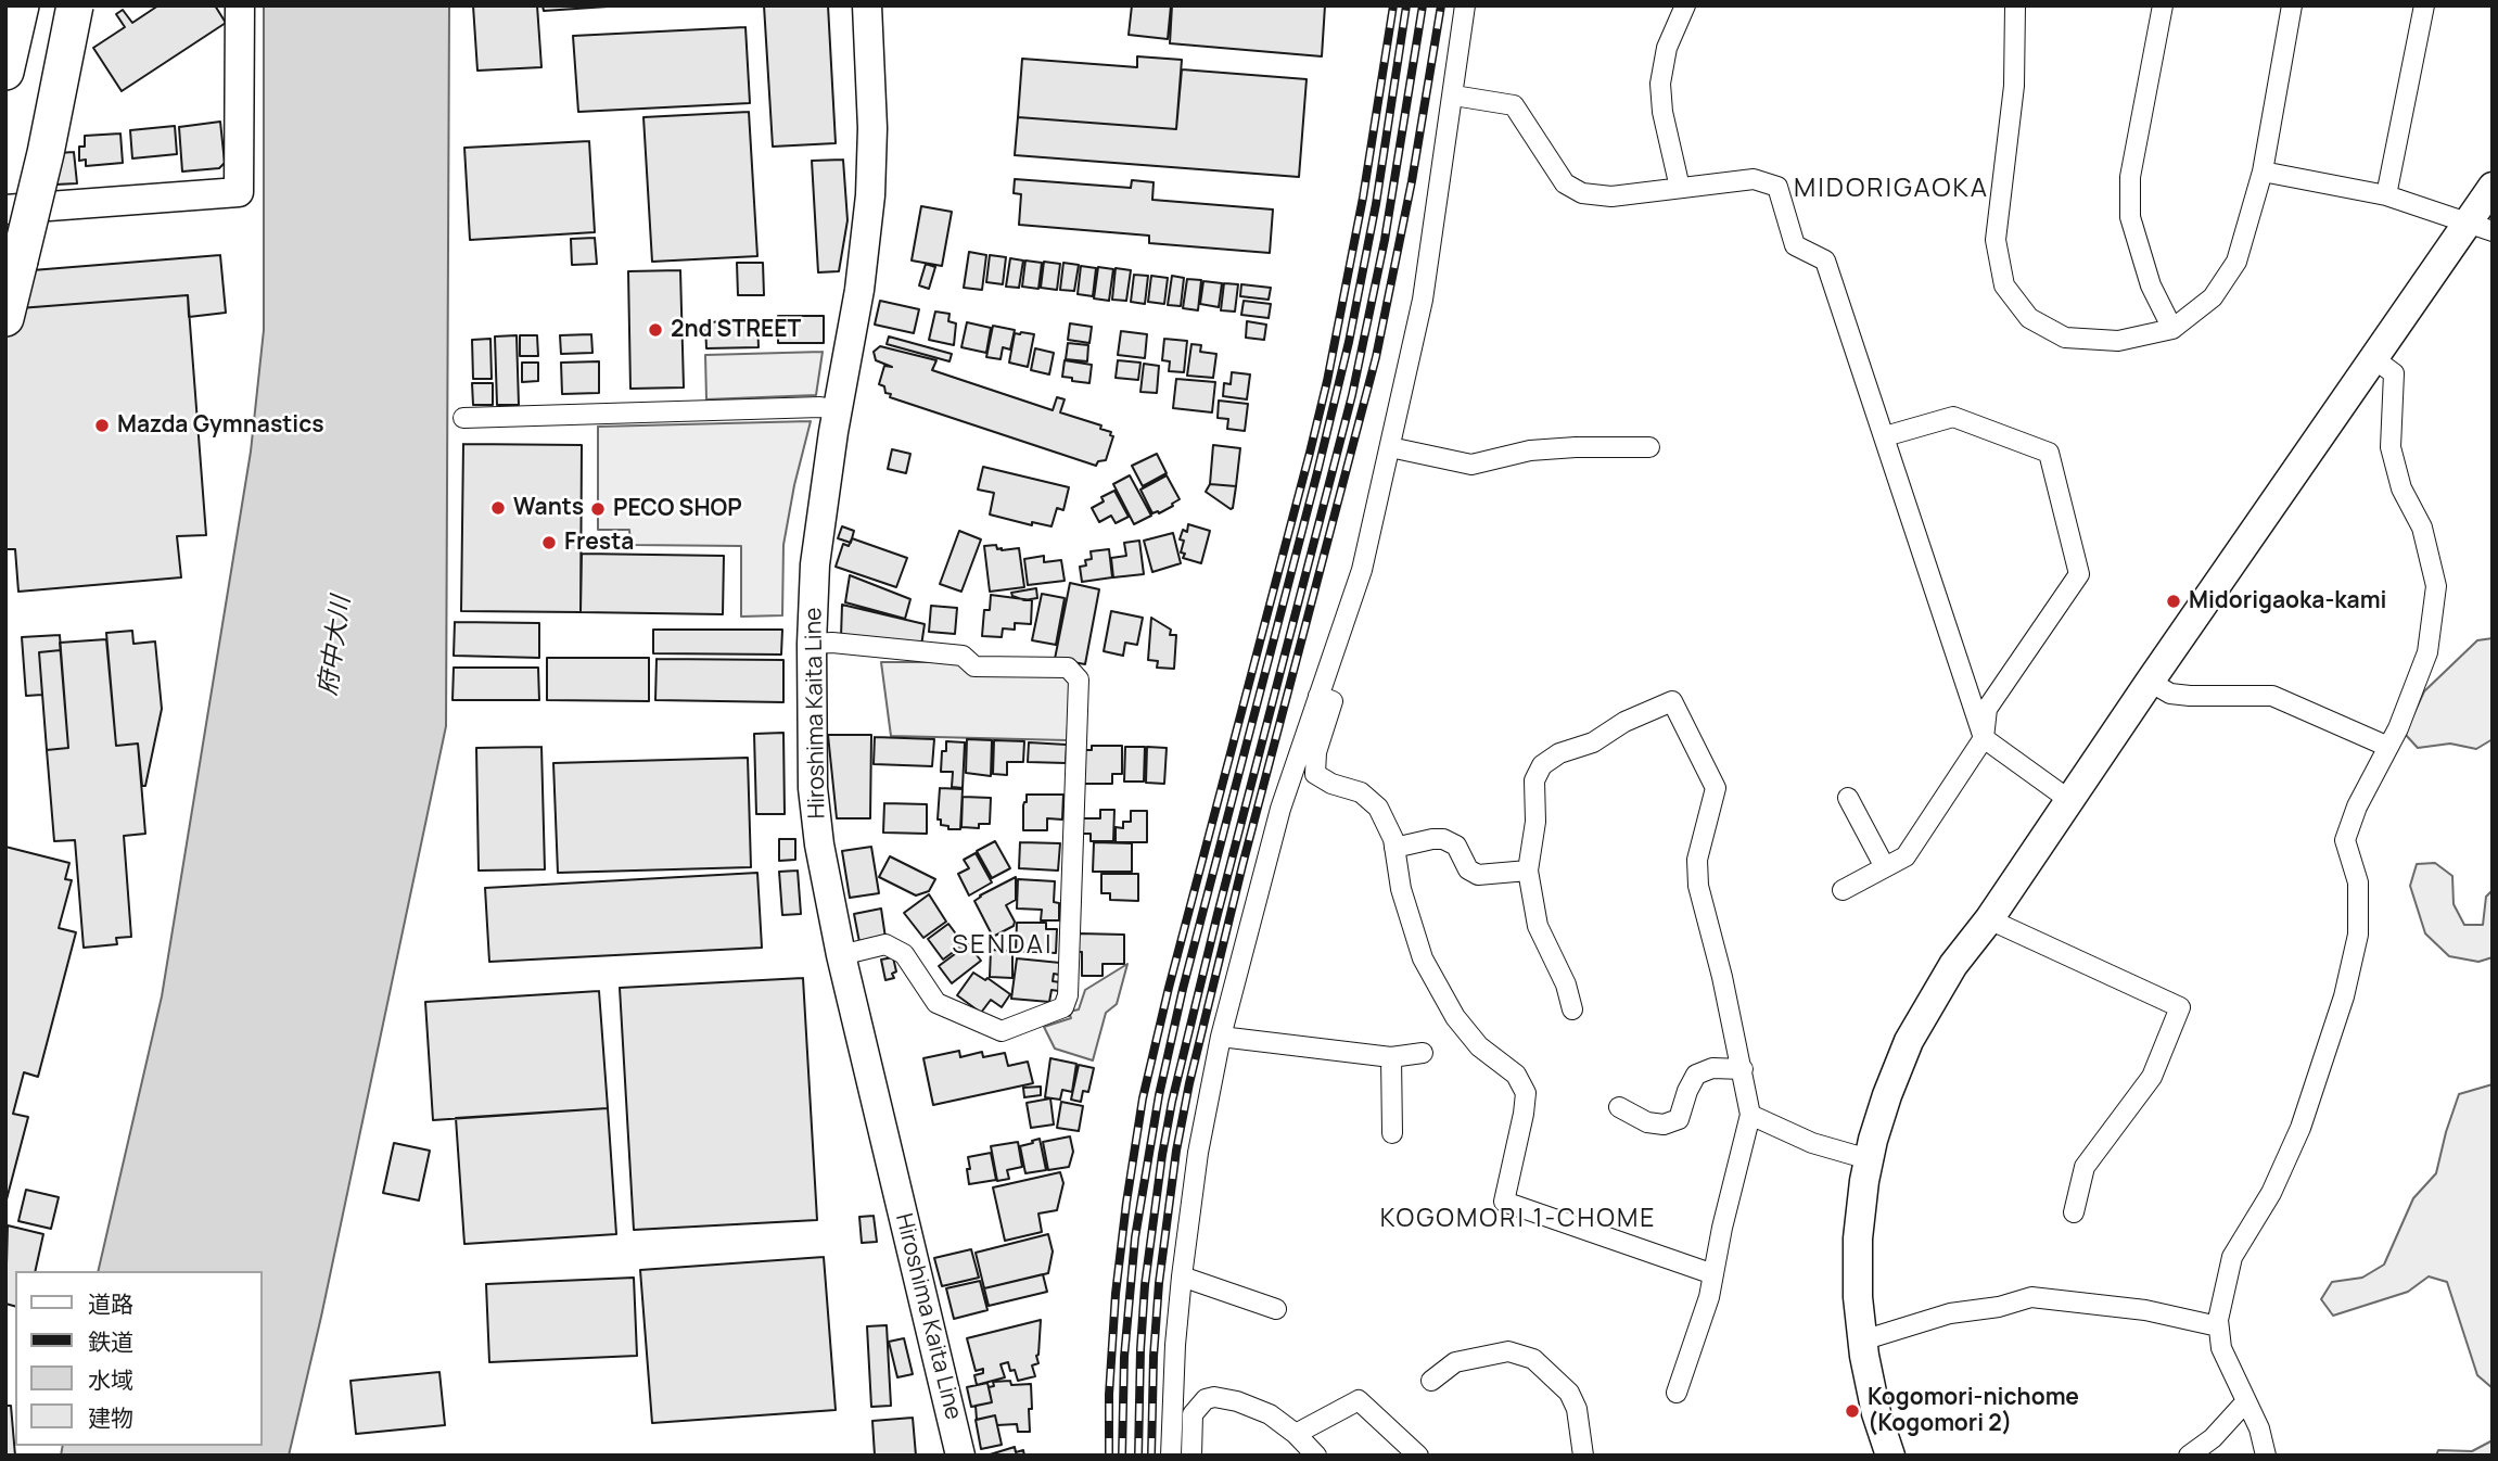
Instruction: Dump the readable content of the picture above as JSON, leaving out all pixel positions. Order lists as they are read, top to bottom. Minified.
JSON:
{"streets":{"street":["Hiroshima Kaita Line"]},"districts":["MIDORIGAOKA","SENDAI","KOGOMORI 1-CHOME"],"water":["府中大川"],"places":["2nd STREET","Mazda Gymnastics","Wants","PECO SHOP","Fresta","Midorigaoka-kami","Kogomori-nichome (Kogomori 2)"],"legend":["道路","鉄道","水域","建物"]}
